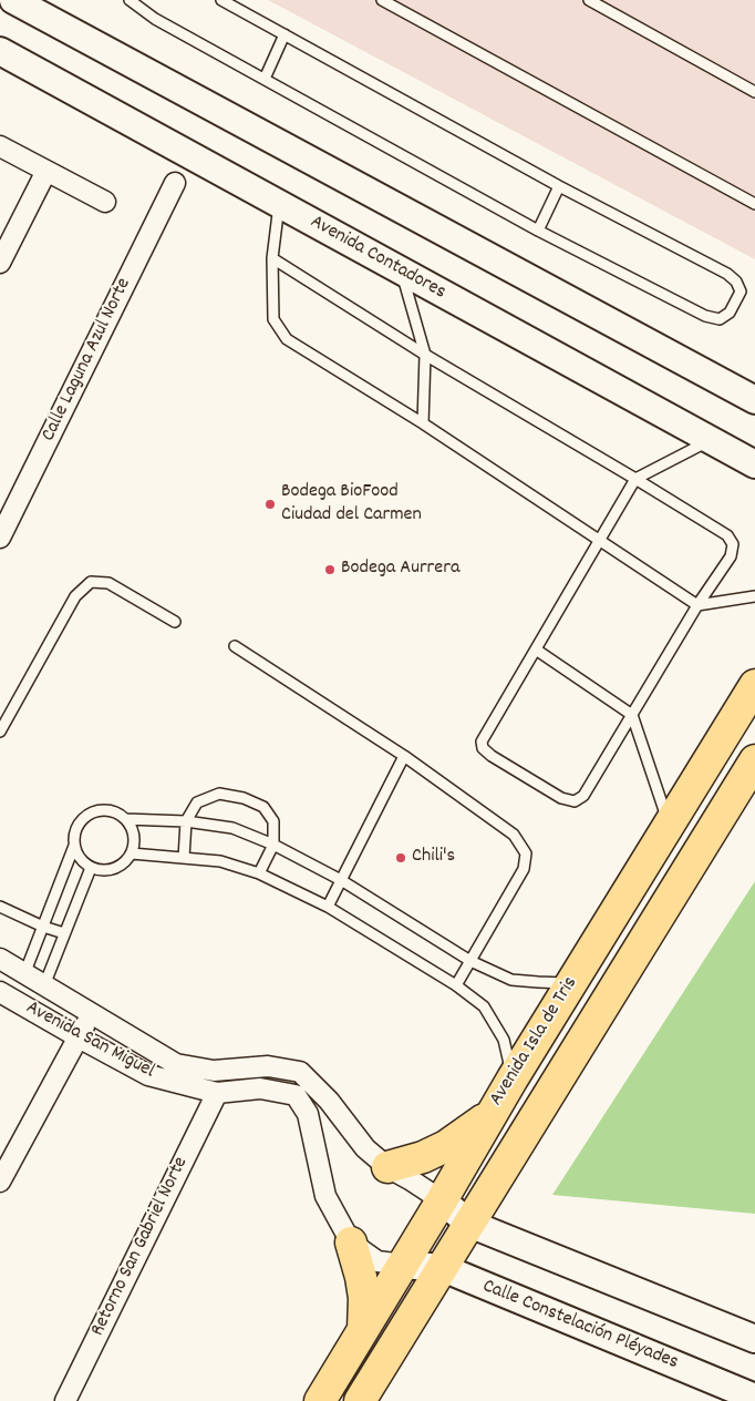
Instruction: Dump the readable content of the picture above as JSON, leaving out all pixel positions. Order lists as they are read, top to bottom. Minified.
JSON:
{"streets":{"main road":["Avenida Contadores","Avenida Isla de Tris","Calle Constelación Pléyades"],"street":["Calle Laguna Azul Norte","Avenida San Miguel","Retorno San Gabriel Norte"]},"crossings":[["Avenida San Miguel","Avenida Isla de Tris"],["Avenida San Miguel","Retorno San Gabriel Norte"],["Avenida San Miguel","Calle Constelación Pléyades"],["Avenida Isla de Tris","Calle Constelación Pléyades"]],"places":["Bodega BioFood Ciudad del Carmen","Bodega Aurrera","Chili's"]}
